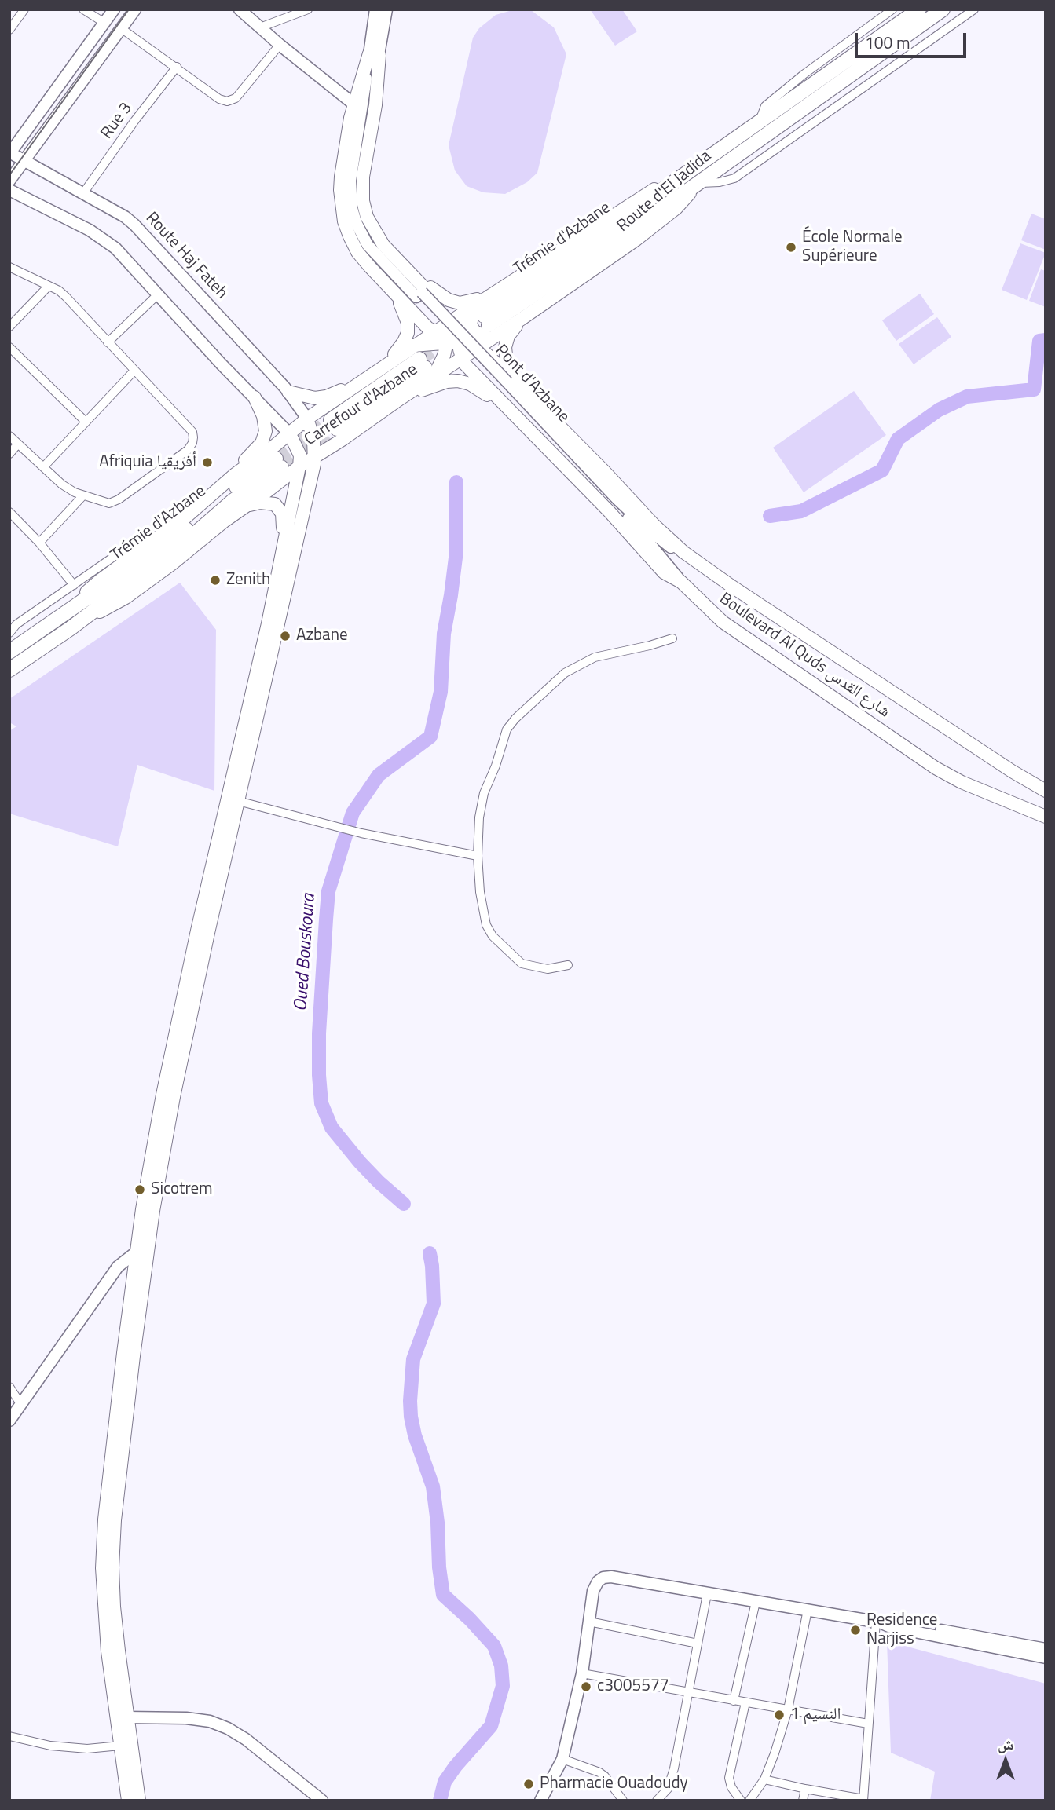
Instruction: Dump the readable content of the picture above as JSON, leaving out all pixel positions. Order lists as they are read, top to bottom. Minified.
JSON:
{"streets":{"highway":["Route d'El Jadida","Trémie d'Azbane"],"main road":["Carrefour d'Azbane","Boulevard Al Quds شارع القدس"],"street":["Rue 3","Route Haj Fateh","Pont d'Azbane"]},"crossings":[["Rue 3","Route Haj Fateh"],["Route d'El Jadida","Trémie d'Azbane"],["Route d'El Jadida","Carrefour d'Azbane"],["Route d'El Jadida","Boulevard Al Quds شارع القدس"],["Trémie d'Azbane","Boulevard Al Quds شارع القدس"],["Route Haj Fateh","Carrefour d'Azbane"],["Pont d'Azbane","Boulevard Al Quds شارع القدس"]],"water":["Oued Bouskoura"],"places":["École Normale Supérieure","Afriquia أفريقيا","Zenith","Azbane","Sicotrem","Residence Narjiss","c3005577","النسيم 1","Pharmacie Ouadoudy"],"scale_bar":"100 m","north":"top"}
